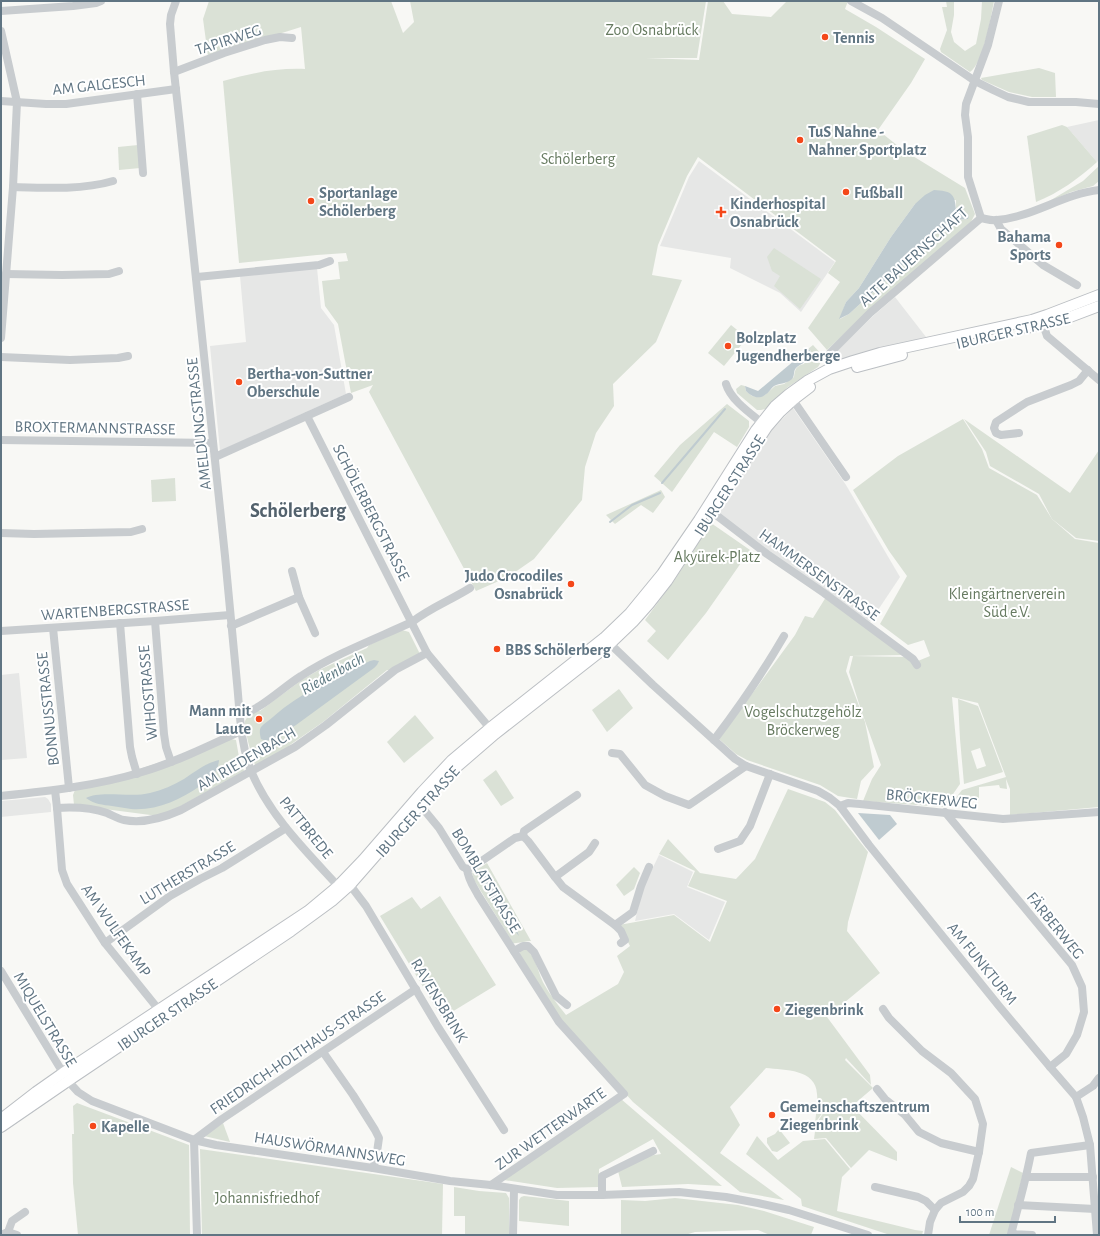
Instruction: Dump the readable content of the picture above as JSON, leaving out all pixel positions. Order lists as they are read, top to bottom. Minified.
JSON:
{"streets":{"main road":["IBURGER STRASSE"],"street":["TAPIRWEG","AM GALGESCH","ALTE BAUERNSCHAFT","AMELDUNGSTRASSE","BROXTERMANNSTRASSE","SCHÖLERBERGSTRASSE","HAMMERSENSTRASSE","WARTENBERGSTRASSE","WIHOSTRASSE","BONNUSSTRASSE","AM RIEDENBACH","BRÖCKERWEG","PATTBREDE","LUTHERSTRASSE","BOMBLATSTRASSE","FÄRBERWEG","AM WULFEKAMP","AM FUNKTURM","RAVENSBRINK","MIQUELSTRASSE","FRIEDRICH-HOLTHAUS-STRASSE","ZUR WETTERWARTE","HAUSWÖRMANNSWEG"]},"crossings":[["TAPIRWEG","AMELDUNGSTRASSE"],["AM GALGESCH","AMELDUNGSTRASSE"],["IBURGER STRASSE","SCHÖLERBERGSTRASSE"],["IBURGER STRASSE","HAMMERSENSTRASSE"],["IBURGER STRASSE","PATTBREDE"],["IBURGER STRASSE","BOMBLATSTRASSE"],["IBURGER STRASSE","AM WULFEKAMP"],["IBURGER STRASSE","RAVENSBRINK"],["IBURGER STRASSE","MIQUELSTRASSE"],["IBURGER STRASSE","HAUSWÖRMANNSWEG"],["AMELDUNGSTRASSE","BROXTERMANNSTRASSE"],["AMELDUNGSTRASSE","WARTENBERGSTRASSE"],["AMELDUNGSTRASSE","AM RIEDENBACH"],["AMELDUNGSTRASSE","PATTBREDE"],["SCHÖLERBERGSTRASSE","AM RIEDENBACH"],["WARTENBERGSTRASSE","WIHOSTRASSE"],["WARTENBERGSTRASSE","BONNUSSTRASSE"],["WIHOSTRASSE","AM RIEDENBACH"],["BONNUSSTRASSE","AM RIEDENBACH"],["AM RIEDENBACH","PATTBREDE"],["AM RIEDENBACH","AM WULFEKAMP"],["BRÖCKERWEG","FÄRBERWEG"],["BRÖCKERWEG","AM FUNKTURM"],["PATTBREDE","LUTHERSTRASSE"],["LUTHERSTRASSE","AM WULFEKAMP"],["BOMBLATSTRASSE","ZUR WETTERWARTE"],["FÄRBERWEG","AM FUNKTURM"],["RAVENSBRINK","FRIEDRICH-HOLTHAUS-STRASSE"],["MIQUELSTRASSE","HAUSWÖRMANNSWEG"],["FRIEDRICH-HOLTHAUS-STRASSE","HAUSWÖRMANNSWEG"],["ZUR WETTERWARTE","HAUSWÖRMANNSWEG"]],"districts":["Schölerberg"],"water":["Riedenbach"],"parks":["Zoo Osnabrück","Schölerberg","Akyürek-Platz","Kleingärtnerverein Süd e.V.","Vogelschutzgehölz Bröckerweg","Johannisfriedhof"],"places":{"other":["Tennis","TuS Nahne - Nahner Sportplatz","Fußball","Sportanlage Schölerberg","Bahama Sports","Bolzplatz Jugendherberge","Bertha-von-Suttner Oberschule","Judo Crocodiles Osnabrück","BBS Schölerberg","Mann mit Laute","Ziegenbrink","Gemeinschaftszentrum Ziegenbrink","Kapelle"],"health":["Kinderhospital Osnabrück"]},"scale_bar":"100 m"}
